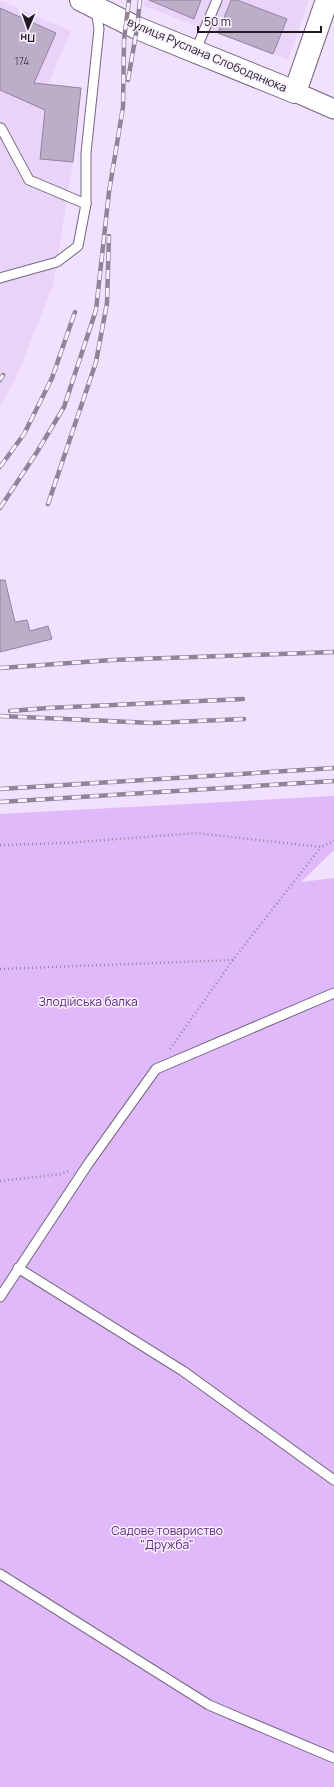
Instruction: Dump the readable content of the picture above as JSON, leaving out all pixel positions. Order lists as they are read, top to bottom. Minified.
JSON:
{"streets":{"street":["вулиця Руслана Слободянюка"]},"parks":["Злодійська балка","Садове товариство \"Дружба\""],"house_numbers":["174"],"scale_bar":"50 m","north":"bottom"}
